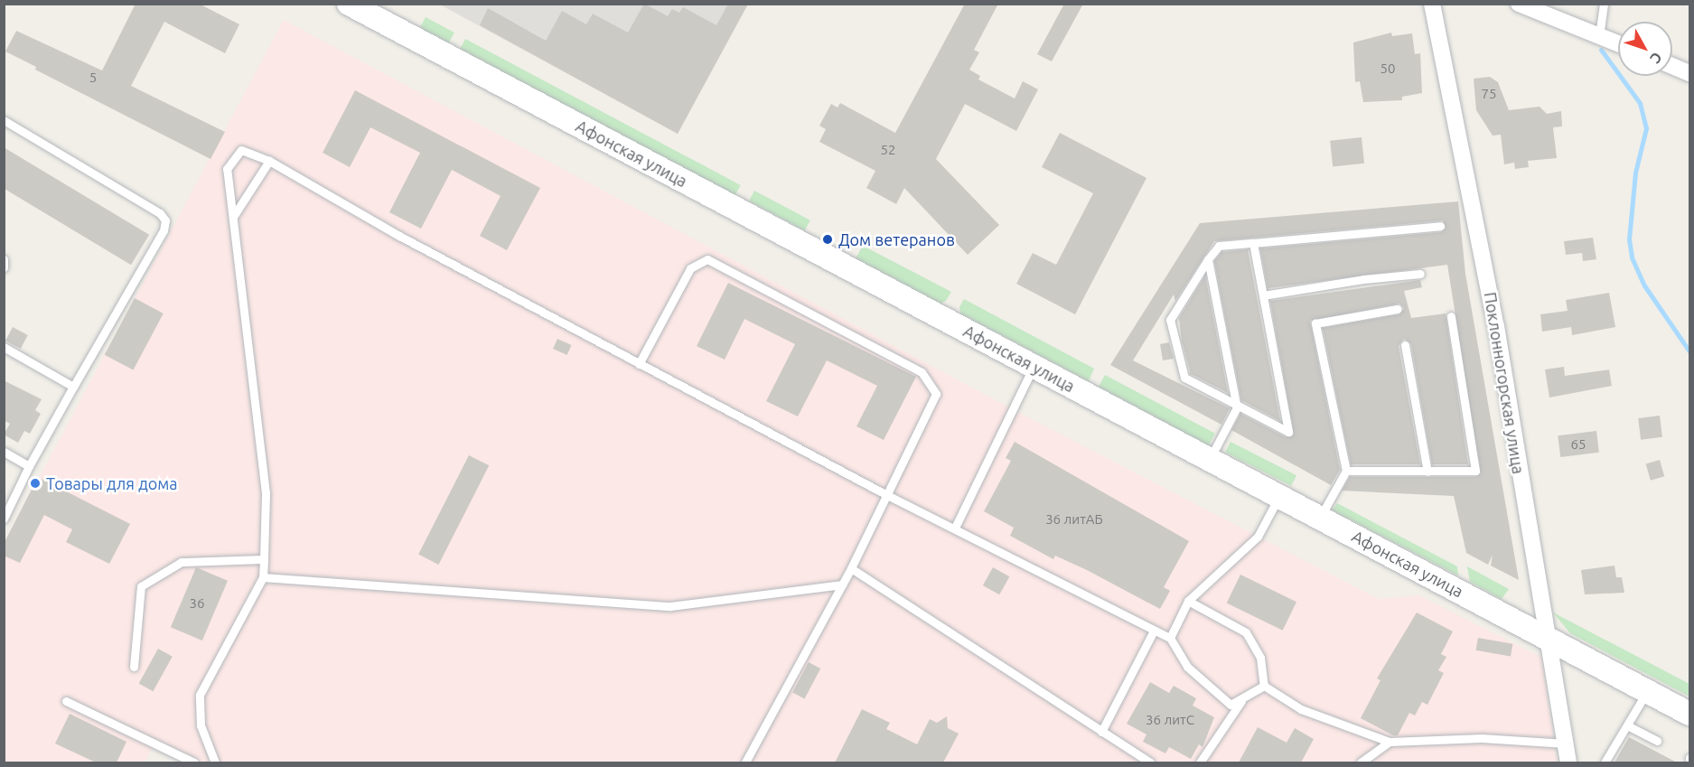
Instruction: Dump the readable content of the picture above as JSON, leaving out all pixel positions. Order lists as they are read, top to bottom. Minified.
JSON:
{"streets":{"street":["Афонская улица","Поклонногорская улица"]},"crossings":[["Афонская улица","Поклонногорская улица"]],"places":["Дом ветеранов","Товары для дома"],"house_numbers":["50","5","75","52","65","36 литАБ","36","36 литС"],"north":"bottom right"}
